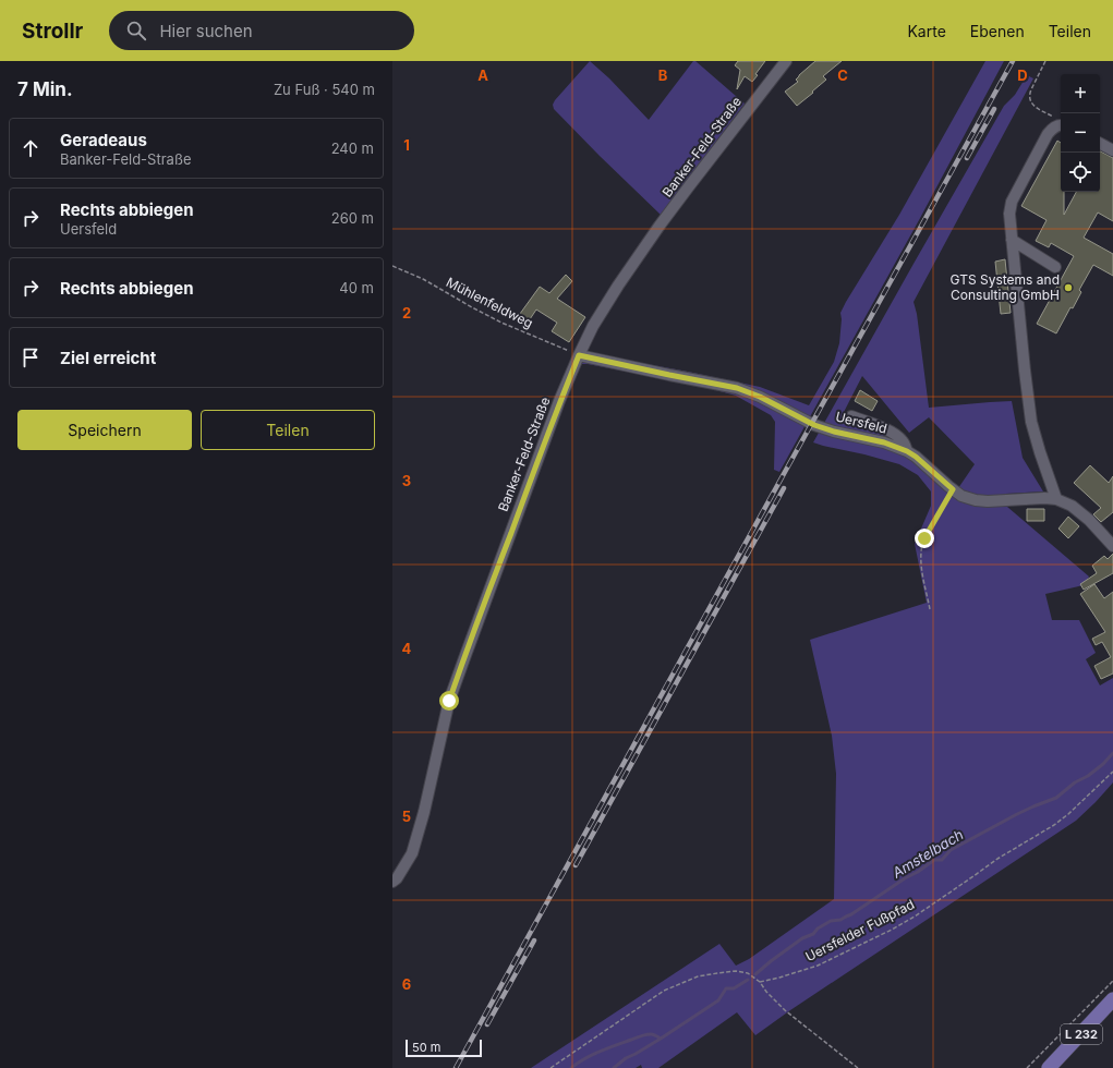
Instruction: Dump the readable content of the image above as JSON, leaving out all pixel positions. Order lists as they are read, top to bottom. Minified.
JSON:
{"streets":{"main road":["L 232"],"street":["Banker-Feld-Straße","Uersfeld"],"path":["Mühlenfeldweg","Uersfelder Fußpfad"]},"crossings":[["Banker-Feld-Straße","Mühlenfeldweg"],["Banker-Feld-Straße","Uersfeld"],["Mühlenfeldweg","Uersfeld"]],"water":["Amstelbach"],"places":["GTS Systems and Consulting GmbH"],"scale_bar":"50 m","page":{"header":"Strollr","search":"Hier suchen","nav":["Karte","Ebenen","Teilen"],"heading":["7 Min.","Zu Fuß · 540 m"],"map_buttons":["+","−"],"list":[["Geradeaus","Banker-Feld-Straße","240 m"],["Rechts abbiegen","Uersfeld","260 m"],["Rechts abbiegen","40 m"],"Ziel erreicht"],"buttons":["Speichern","Teilen"],"scale":"50 m"},"grid":{"columns":["A","B","C","D"],"rows":["1","2","3","4","5","6"]}}
